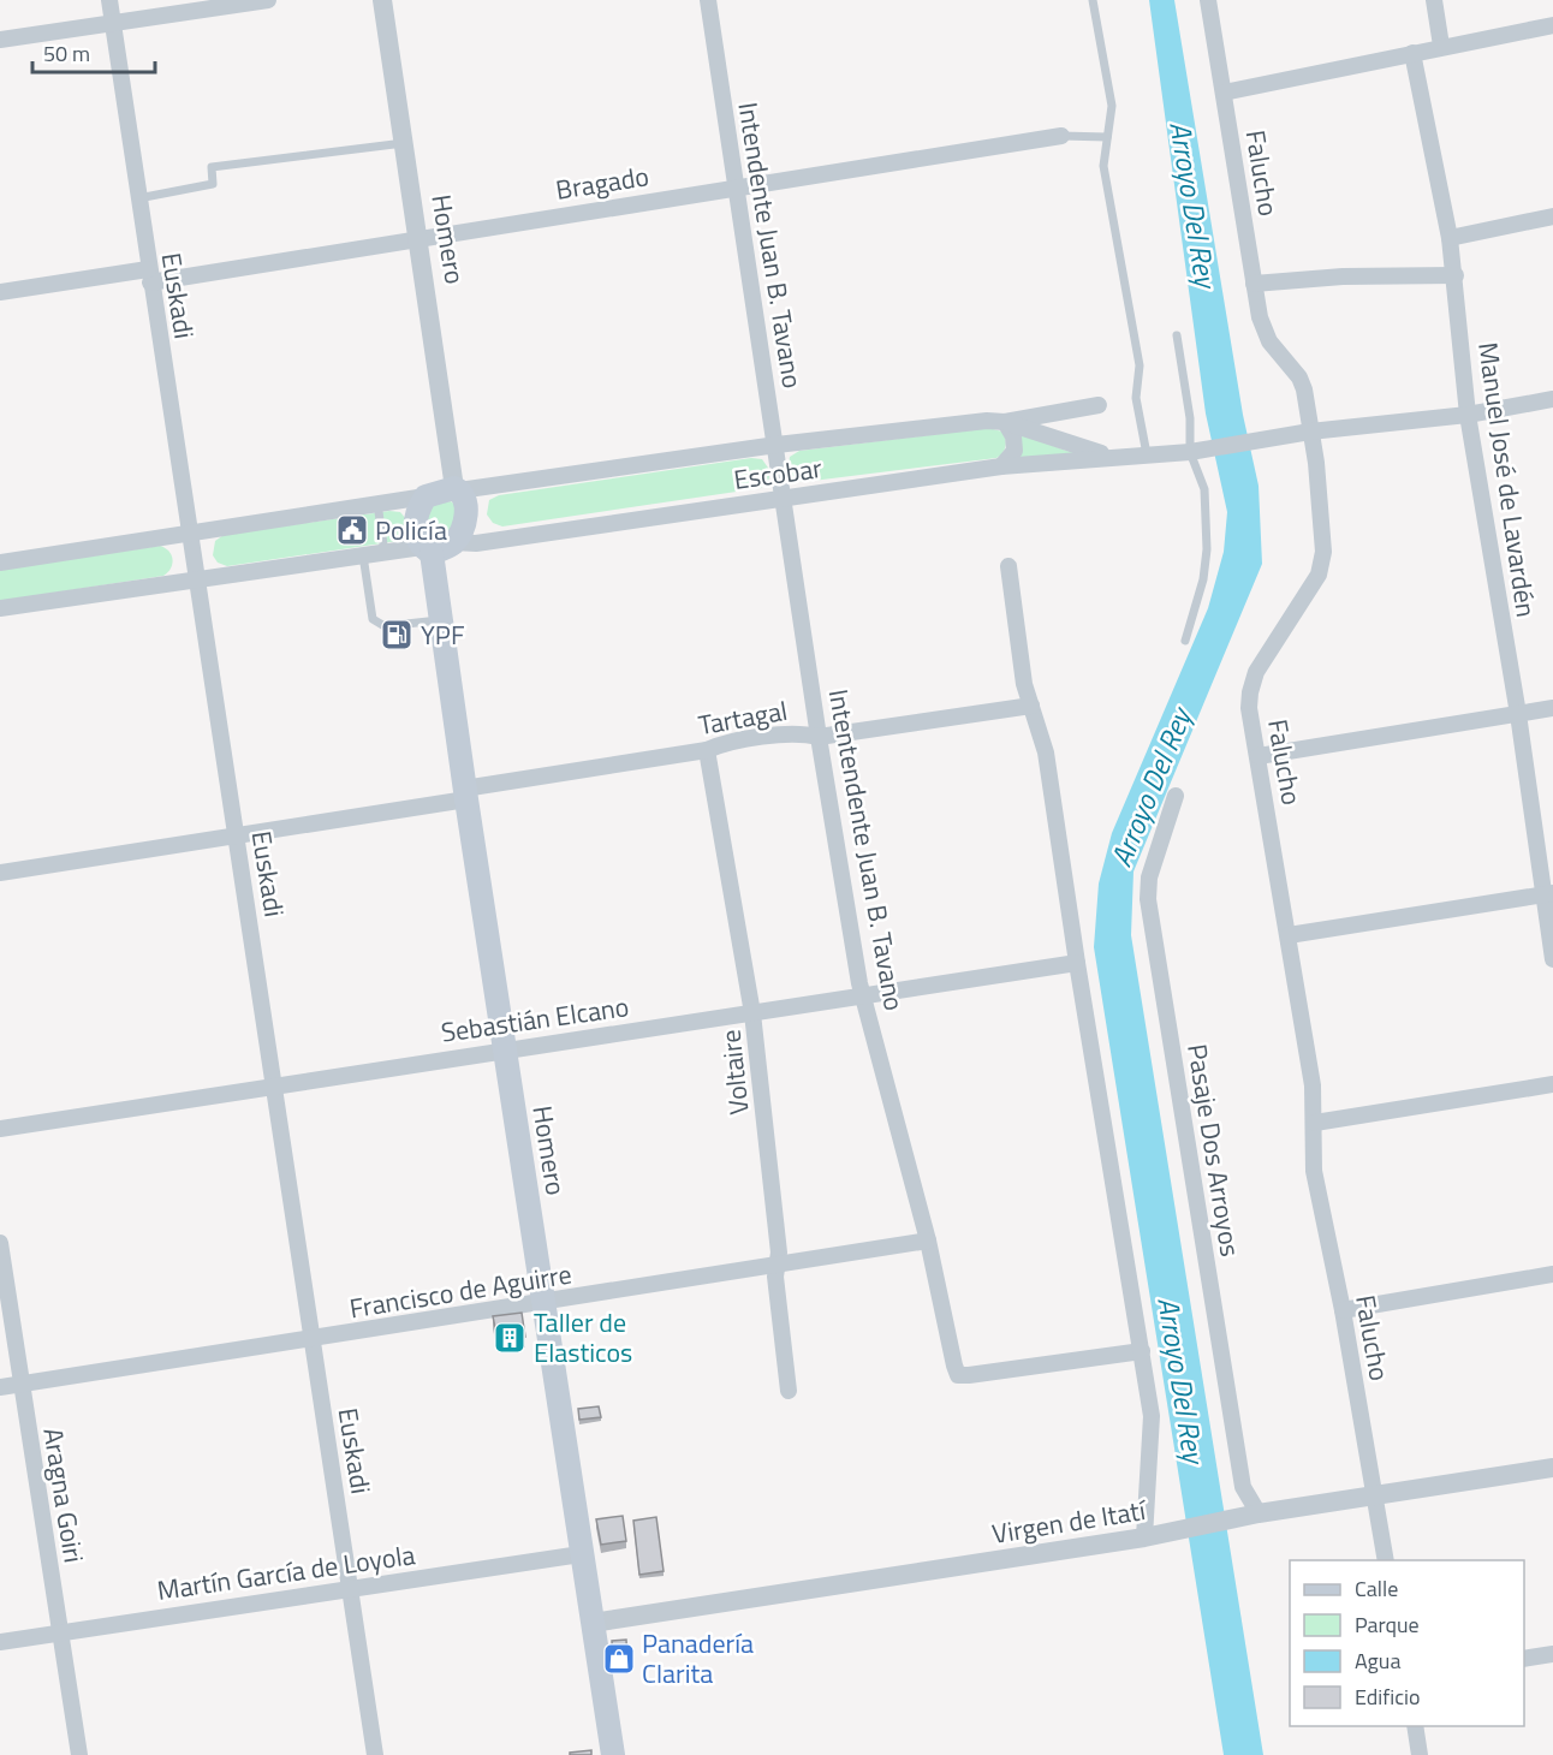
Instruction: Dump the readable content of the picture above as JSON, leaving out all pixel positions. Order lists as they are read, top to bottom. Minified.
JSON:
{"streets":{"main road":["Homero"],"street":["Falucho","Bragado","Intendente Juan B. Tavano","Euskadi","Escobar","Manuel José de Lavardén","Tartagal","Intentendente Juan B. Tavano","Sebastián Elcano","Voltaire","Pasaje Dos Arroyos","Francisco de Aguirre","Aragna Goiri","Virgen de Itatí","Martín García de Loyola"]},"crossings":[["Falucho","Escobar"],["Falucho","Virgen de Itatí"],["Bragado","Homero"],["Bragado","Intendente Juan B. Tavano"],["Bragado","Euskadi"],["Homero","Escobar"],["Homero","Tartagal"],["Homero","Sebastián Elcano"],["Homero","Francisco de Aguirre"],["Homero","Virgen de Itatí"],["Homero","Martín García de Loyola"],["Intendente Juan B. Tavano","Escobar"],["Intendente Juan B. Tavano","Intentendente Juan B. Tavano"],["Euskadi","Tartagal"],["Euskadi","Sebastián Elcano"],["Euskadi","Francisco de Aguirre"],["Euskadi","Martín García de Loyola"],["Escobar","Manuel José de Lavardén"],["Escobar","Intentendente Juan B. Tavano"],["Tartagal","Intentendente Juan B. Tavano"],["Tartagal","Voltaire"],["Intentendente Juan B. Tavano","Sebastián Elcano"],["Intentendente Juan B. Tavano","Francisco de Aguirre"],["Sebastián Elcano","Voltaire"],["Voltaire","Francisco de Aguirre"],["Pasaje Dos Arroyos","Virgen de Itatí"],["Francisco de Aguirre","Aragna Goiri"],["Aragna Goiri","Martín García de Loyola"]],"water":["Arroyo Del Rey"],"places":{"public building":["Policía"],"fuel station":["YPF"],"building":["Taller de Elasticos"],"shop":["Panadería Clarita"]},"legend":["Calle","Parque","Agua","Edificio"],"scale_bar":"50 m"}
